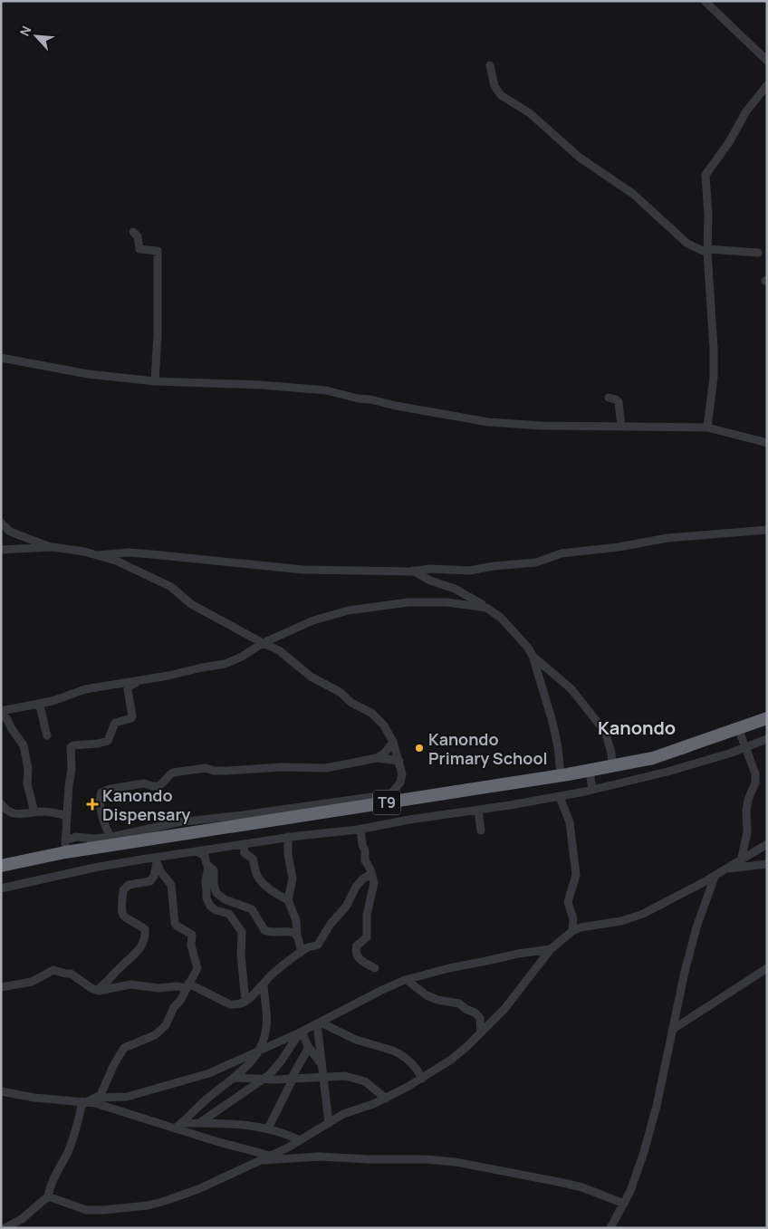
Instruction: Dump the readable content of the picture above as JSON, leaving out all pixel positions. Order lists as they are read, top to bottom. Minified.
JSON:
{"streets":{"highway":["T9"]},"districts":["Kanondo"],"places":{"other":["Kanondo Primary School"],"health":["Kanondo Dispensary"]},"north":"top left"}
